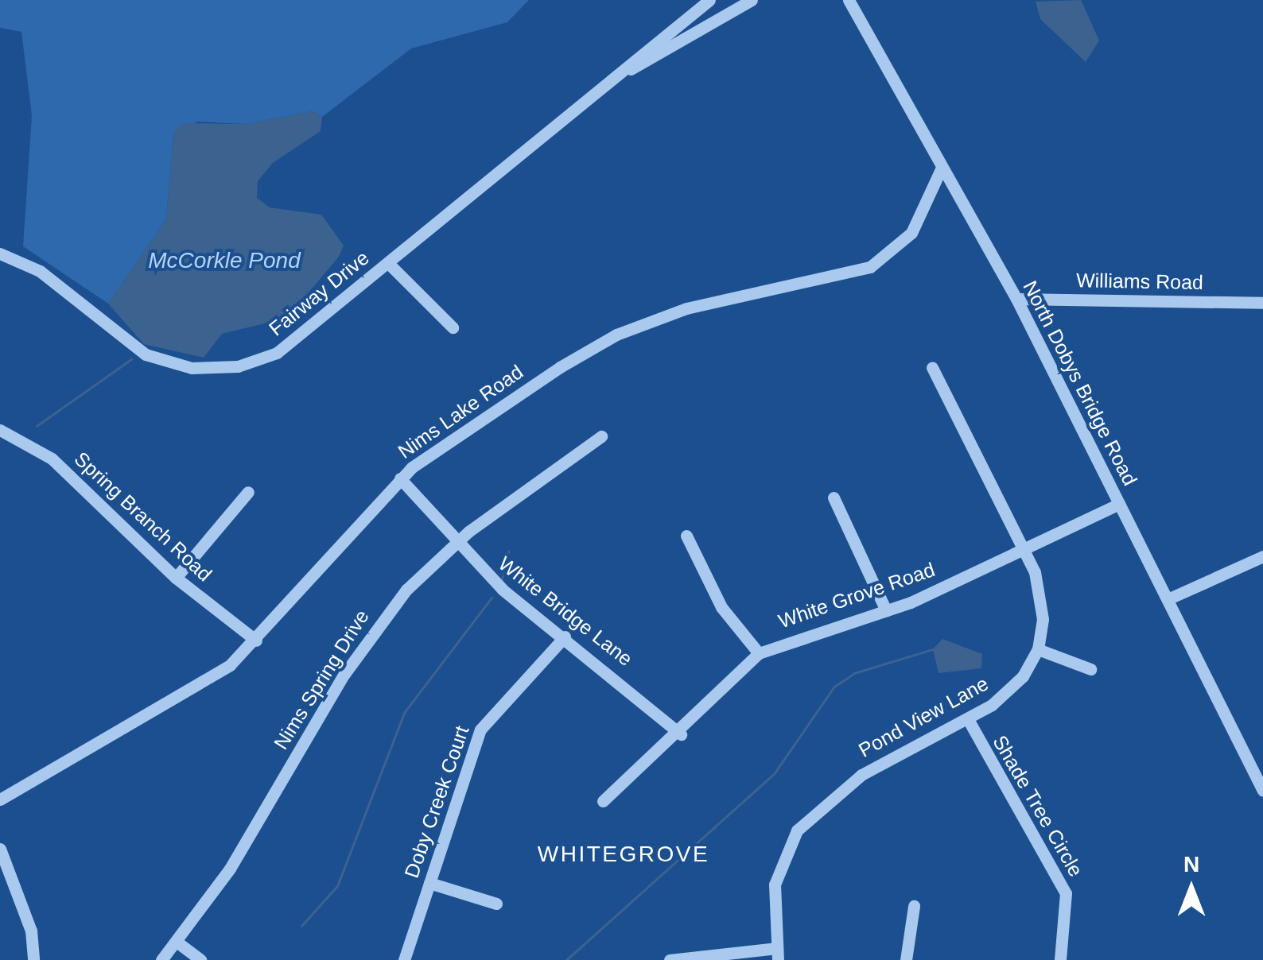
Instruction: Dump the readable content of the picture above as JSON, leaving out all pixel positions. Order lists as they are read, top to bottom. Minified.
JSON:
{"streets":{"street":["Williams Road","Fairway Drive","North Dobys Bridge Road","Nims Lake Road","Spring Branch Road","White Grove Road","White Bridge Lane","Nims Spring Drive","Pond View Lane","Doby Creek Court","Shade Tree Circle"]},"crossings":[["Williams Road","North Dobys Bridge Road"],["North Dobys Bridge Road","Nims Lake Road"],["North Dobys Bridge Road","White Grove Road"],["Nims Lake Road","Spring Branch Road"],["Nims Lake Road","White Bridge Lane"],["White Grove Road","White Bridge Lane"],["White Grove Road","Pond View Lane"],["White Bridge Lane","Nims Spring Drive"],["White Bridge Lane","Doby Creek Court"],["Pond View Lane","Shade Tree Circle"]],"districts":["WHITEGROVE"],"water":["McCorkle Pond"],"north":"top"}
